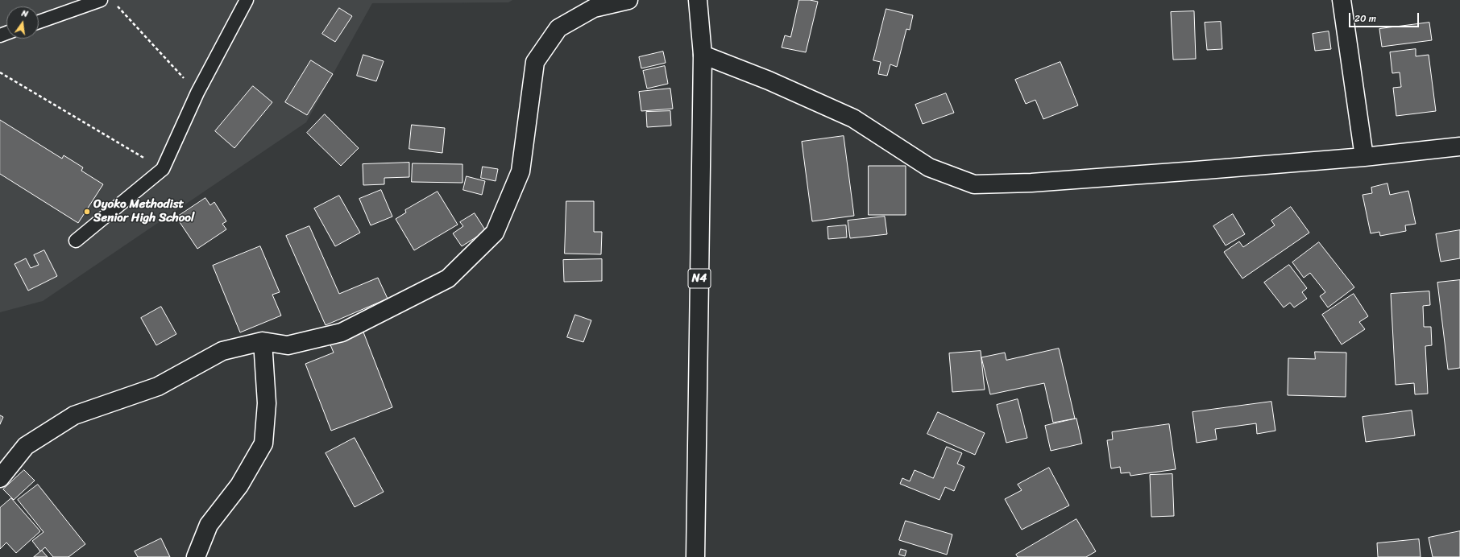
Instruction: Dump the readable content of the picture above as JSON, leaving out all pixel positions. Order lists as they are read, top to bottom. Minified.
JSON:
{"streets":{"main road":["N4"]},"places":["Oyoko Methodist Senior High School"],"scale_bar":"20 m","north":"top"}
